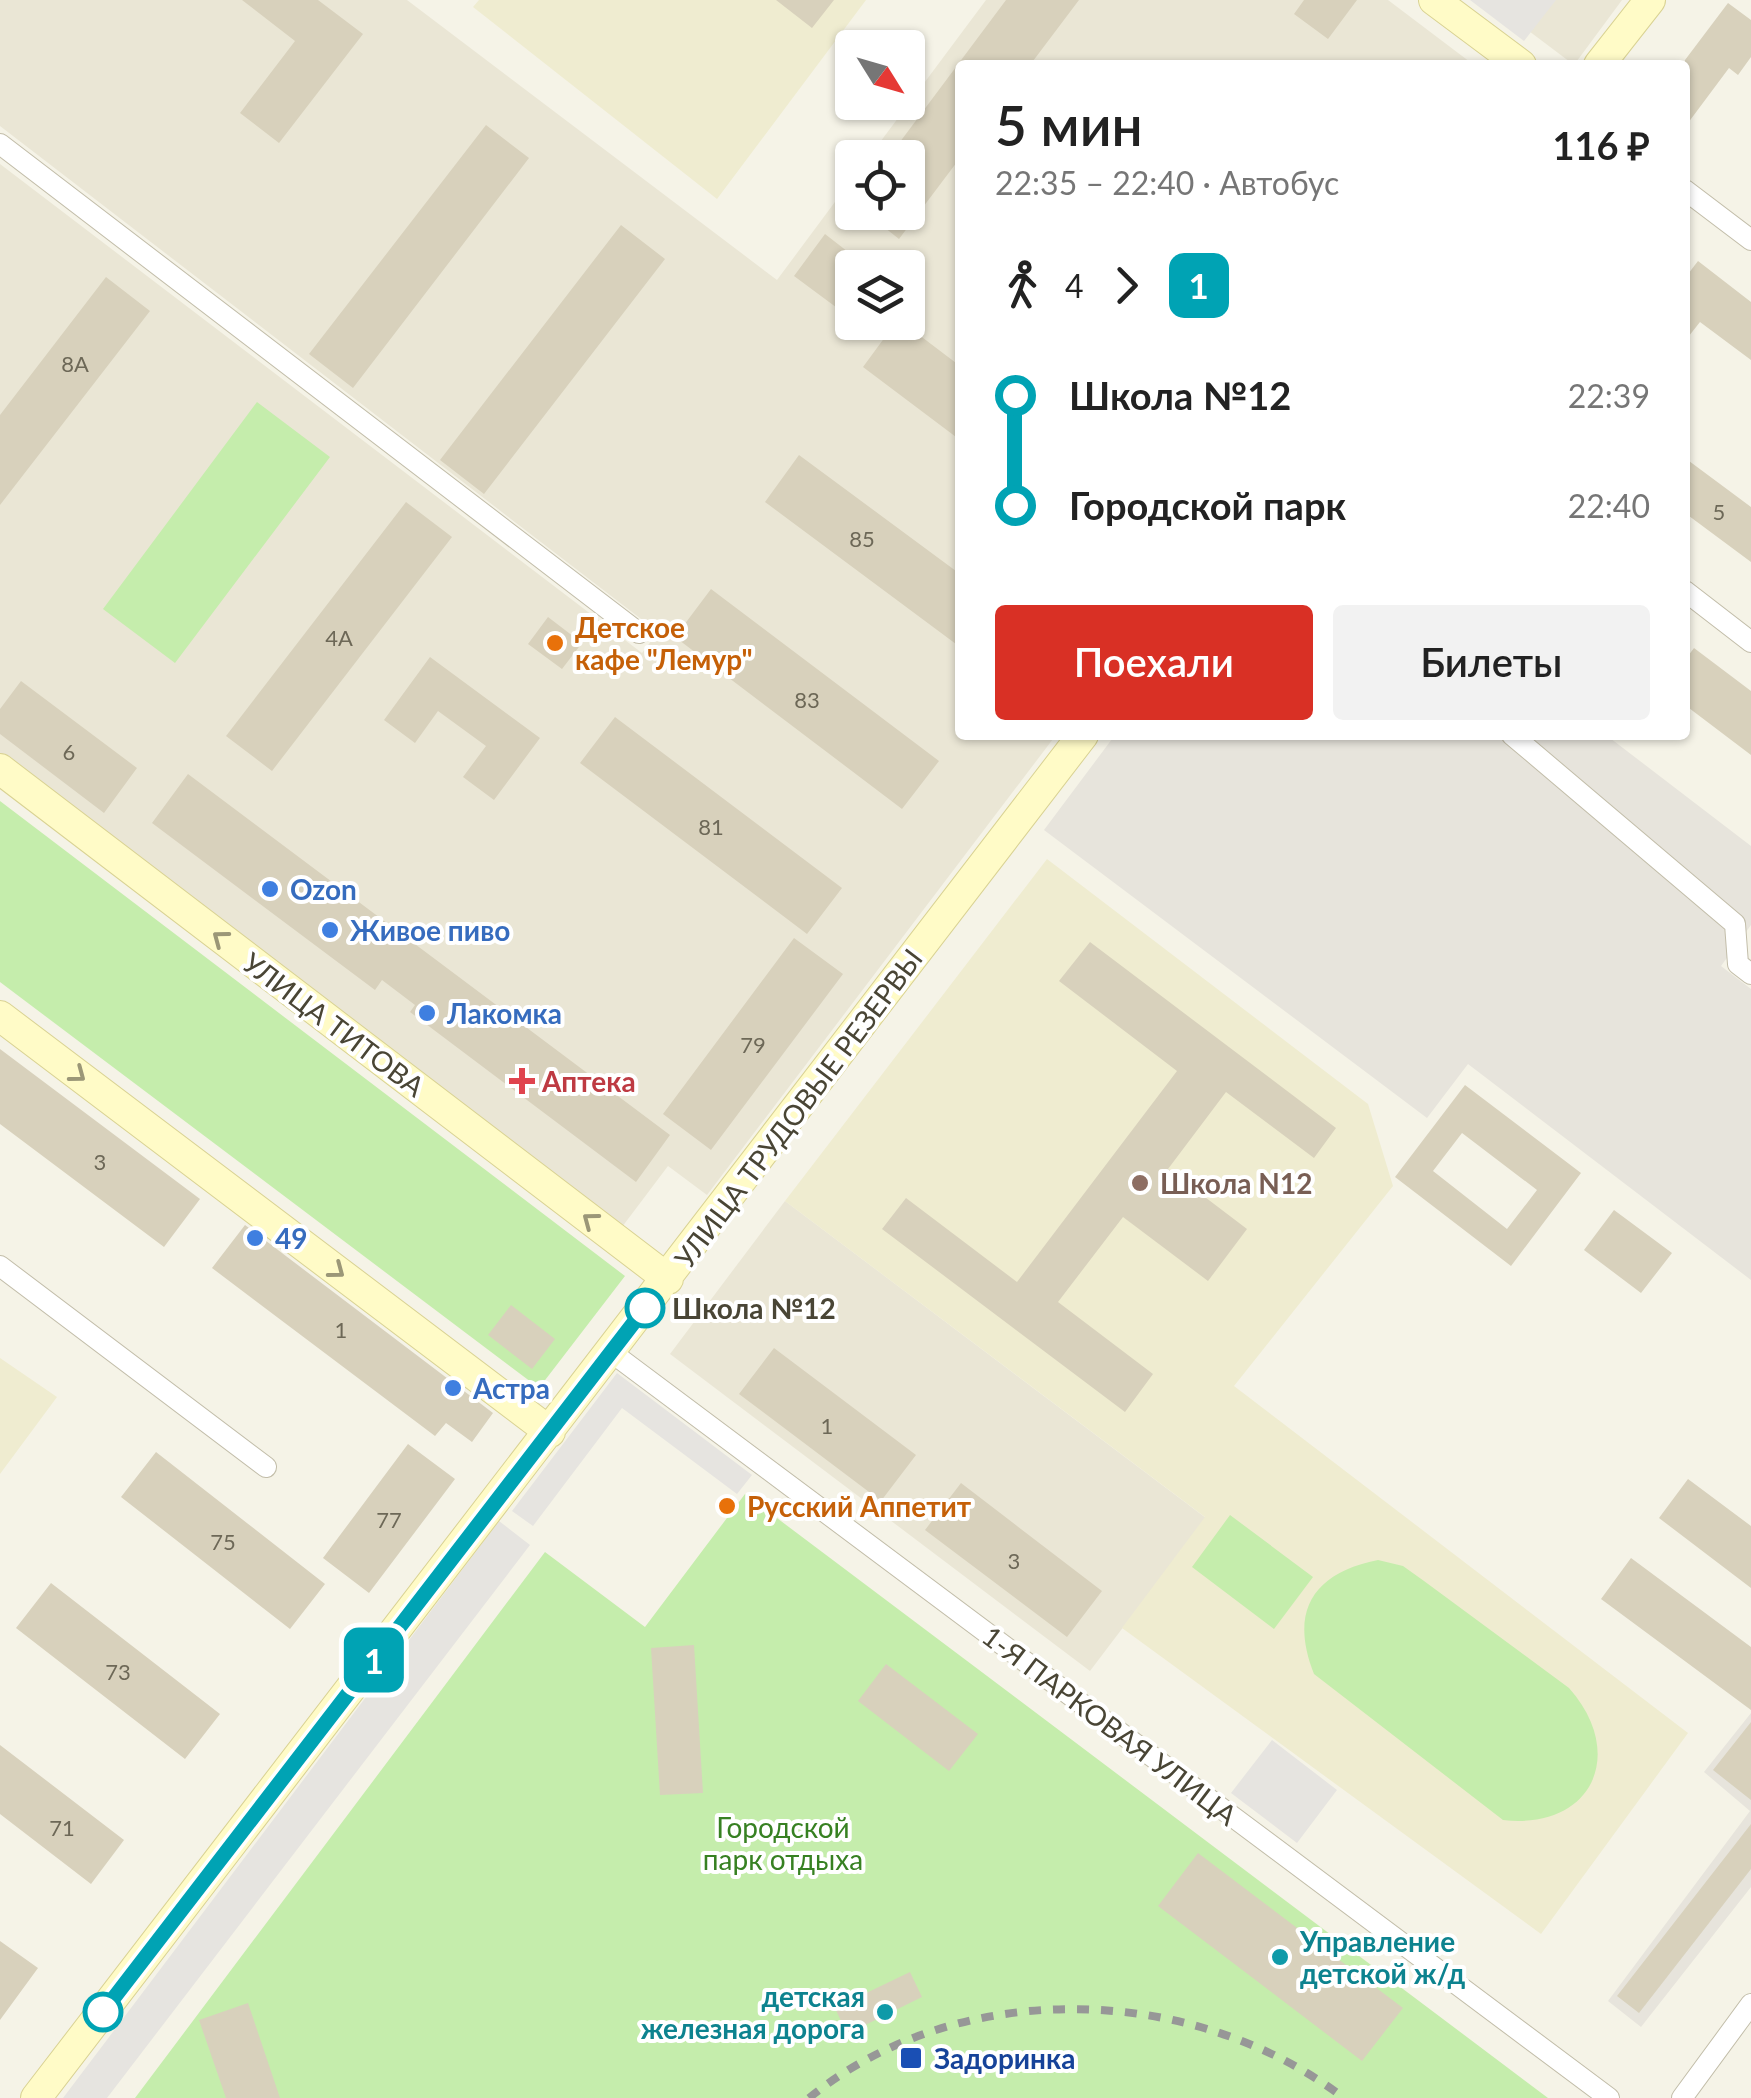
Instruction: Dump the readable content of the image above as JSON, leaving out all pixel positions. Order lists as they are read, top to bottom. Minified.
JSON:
{"streets":{"main road":["УЛИЦА ТИТОВА","УЛИЦА ТРУДОВЫЕ РЕЗЕРВЫ"],"street":["1-Я ПАРКОВАЯ УЛИЦА"]},"crossings":[["УЛИЦА ТИТОВА","УЛИЦА ТРУДОВЫЕ РЕЗЕРВЫ"],["УЛИЦА ТРУДОВЫЕ РЕЗЕРВЫ","1-Я ПАРКОВАЯ УЛИЦА"]],"parks":["Городской парк отдыха"],"places":{"other":["Детское кафе \"Лемур\"","Ozon","Живое пиво","Лакомка","Школа N12","49","Школа №12","Астра","Русский Аппетит","Управление детской ж/д","детская железная дорога"],"health":["Аптека"],"transit":["Задоринка"]},"lines":["bus line 1"],"house_numbers":["8А","5","85","4А","83","6","81","79","3","1","1","77","75","3","73","71"],"north":"bottom right","page":{"on_map":"1","heading":["5 мин","22:35 – 22:40 · Автобус","116 ₽"],"legs":["4","1"],"list":[{"name":"Школа №12","value":"22:39"},{"name":"Городской парк","value":"22:40"}],"buttons":["Поехали","Билеты"]}}
